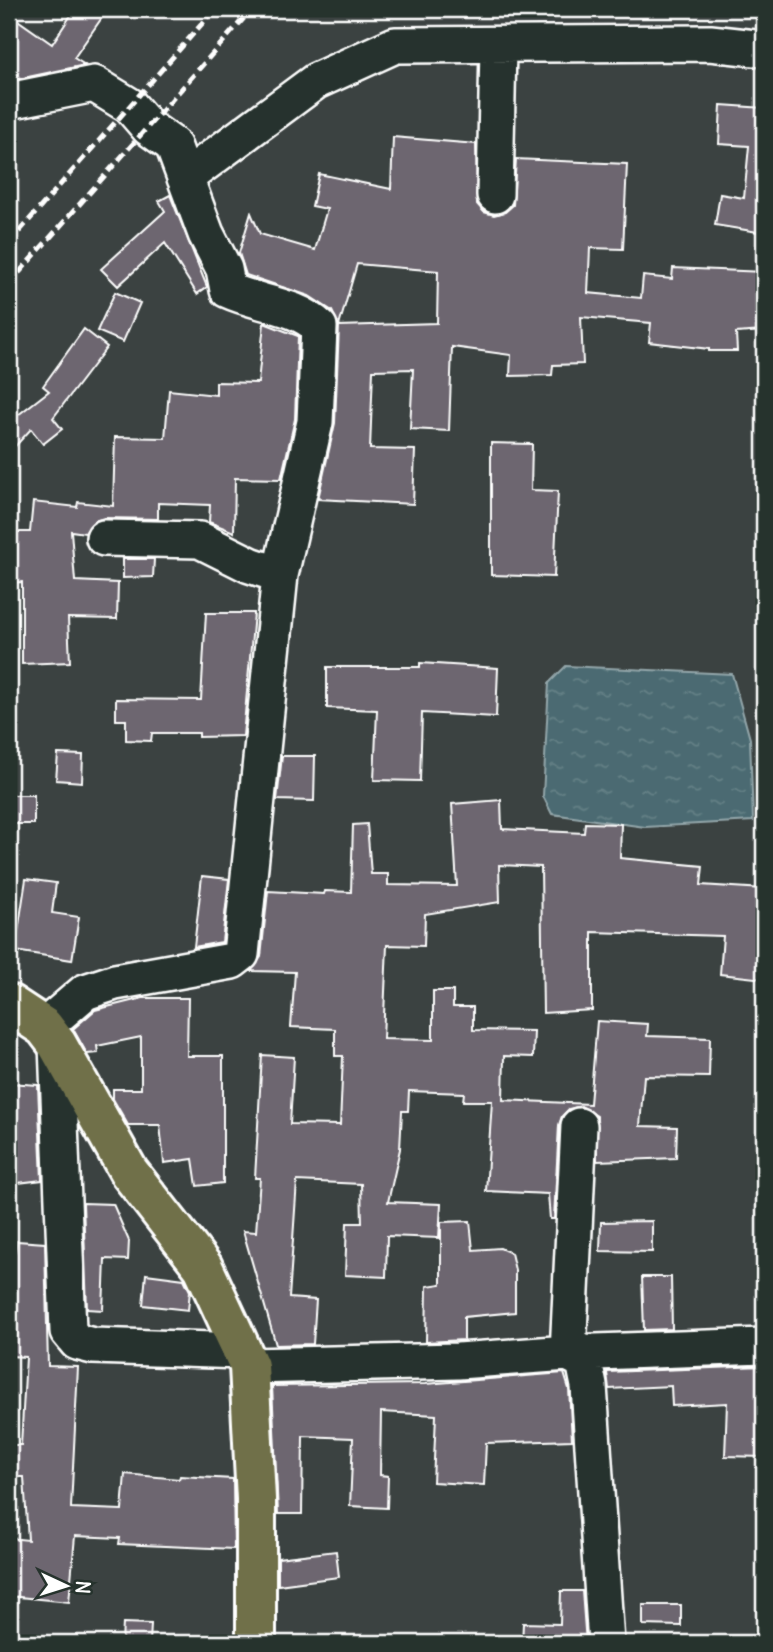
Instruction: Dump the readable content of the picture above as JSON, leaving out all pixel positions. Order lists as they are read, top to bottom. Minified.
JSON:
{"north":"right"}
